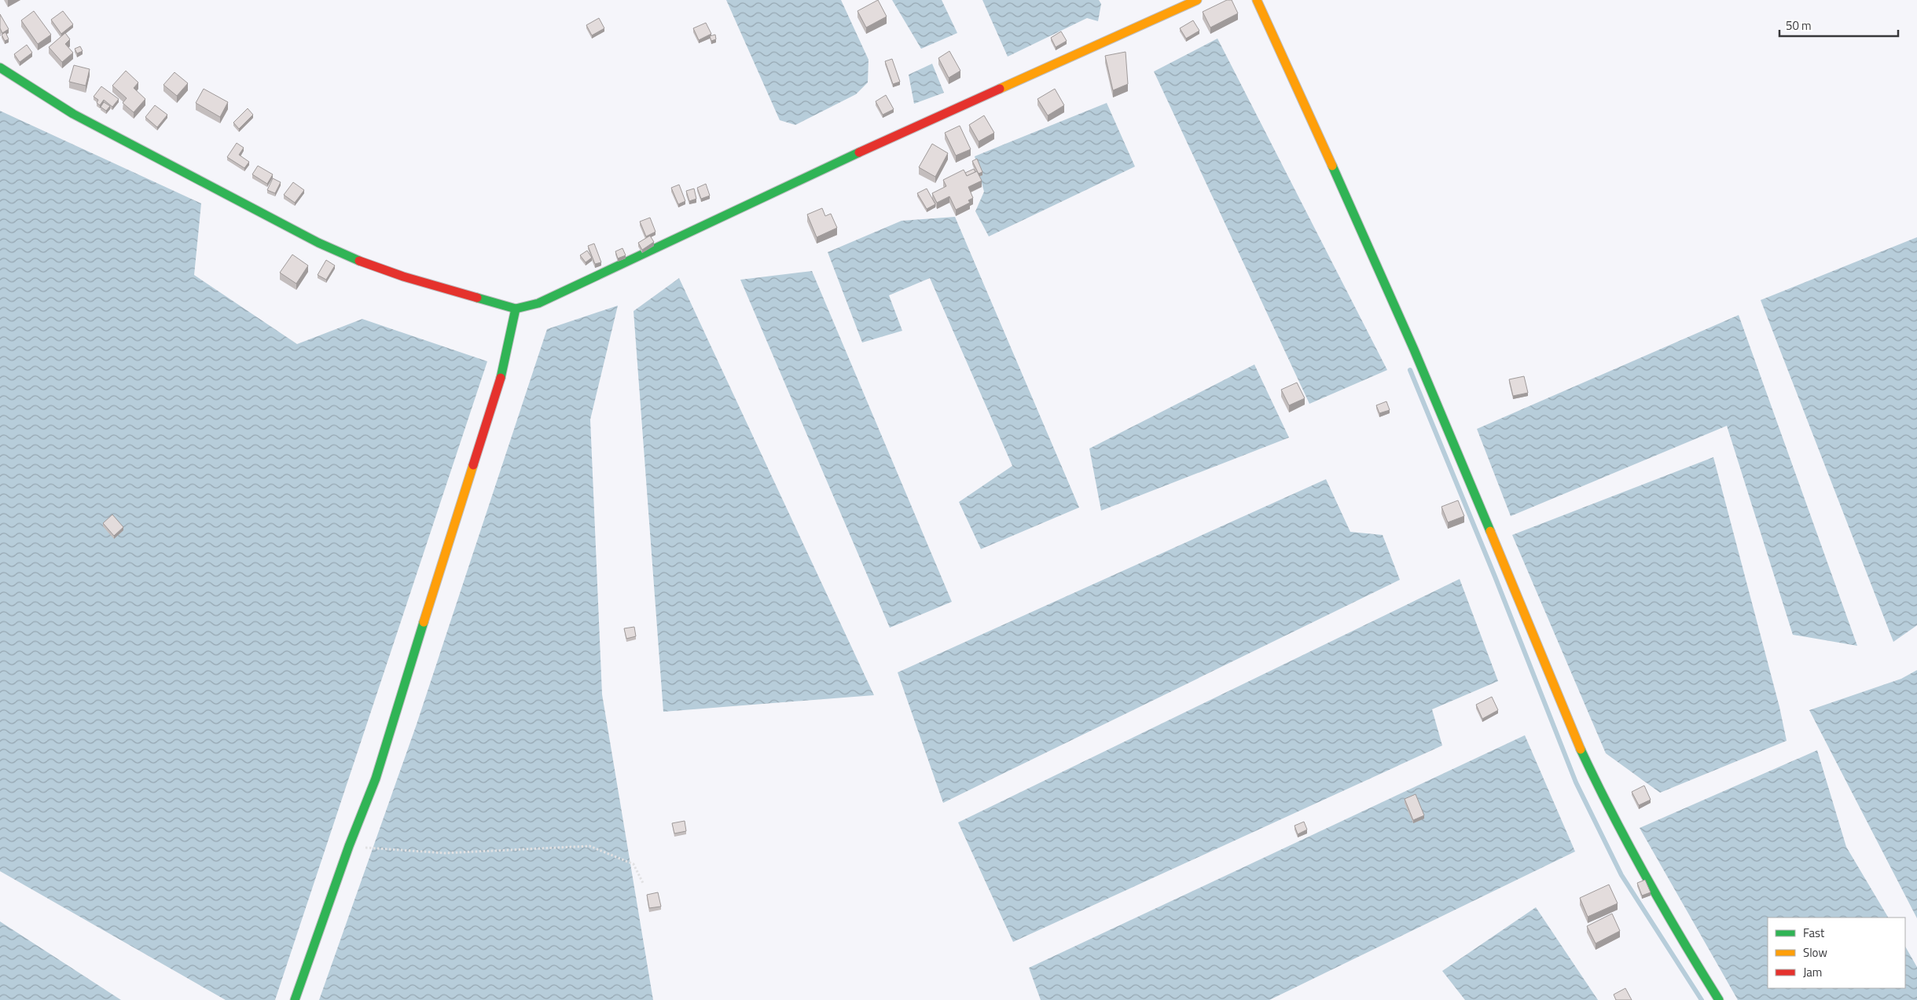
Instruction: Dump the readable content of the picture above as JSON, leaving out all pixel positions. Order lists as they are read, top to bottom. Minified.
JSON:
{"legend":["Fast","Slow","Jam"],"scale_bar":"50 m"}
